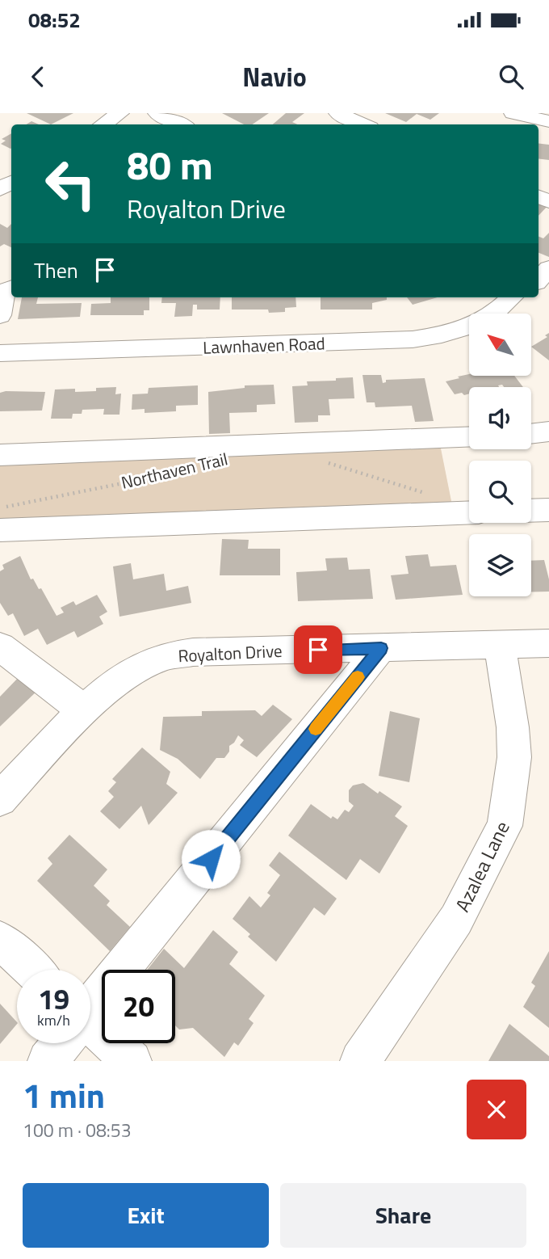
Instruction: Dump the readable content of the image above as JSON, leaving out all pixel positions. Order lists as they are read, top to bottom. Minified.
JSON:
{"streets":{"street":["Lawnhaven Road","Royalton Drive","Azalea Lane"],"path":["Northaven Trail"]},"crossings":[["Royalton Drive","Azalea Lane"]],"north":"top left","page":{"status":"08:52","header":"Navio","turn":["80 m","Royalton Drive"],"then":"Then","speed":"19 km/h","limit":"20","heading":["1 min","100 m · 08:53"],"buttons":["Exit","Share"]}}
